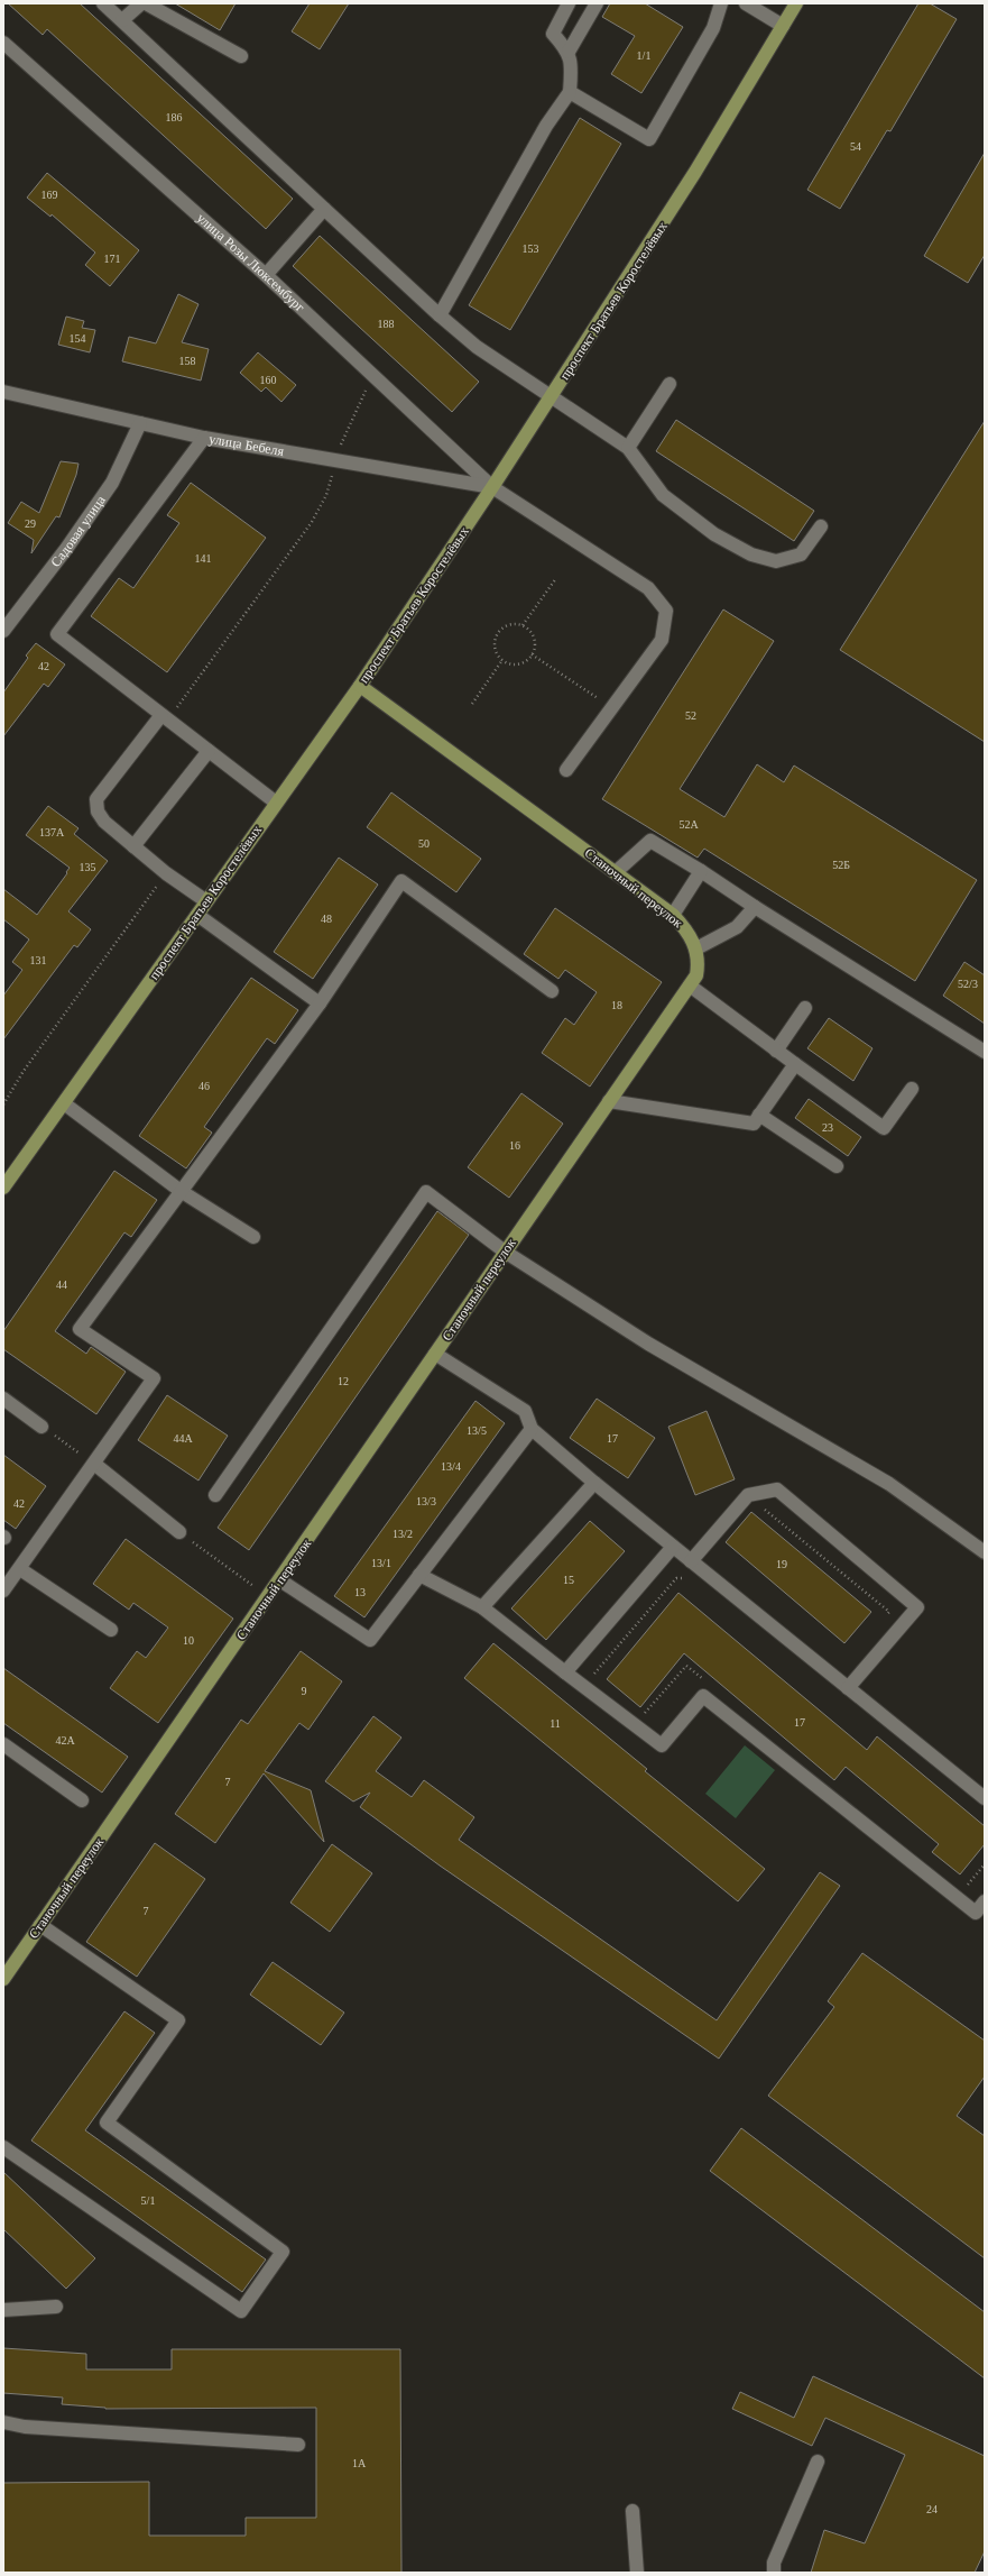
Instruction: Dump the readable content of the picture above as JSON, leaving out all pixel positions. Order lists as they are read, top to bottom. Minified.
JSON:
{"streets":{"main road":["проспект Братьев Коростелёвых","Станочный переулок"],"street":["улица Розы Люксембург","улица Бебеля","Садовая улица"]},"crossings":[["улица Розы Люксембург","проспект Братьев Коростелёвых"],["улица Розы Люксембург","улица Бебеля"],["проспект Братьев Коростелёвых","улица Бебеля"],["проспект Братьев Коростелёвых","Станочный переулок"],["улица Бебеля","Садовая улица"]],"house_numbers":["1/1","186","54","169","153","171","188","154","158","160","29","141","42","52","52А","137А","50","52Б","135","48","131","52/3","18","46","23","16","44","12","13/5","44А","17","13/4","13/3","42","13/2","13/1","19","15","13","10","9","17","11","42А","7","7","5/1","1А","24"]}
